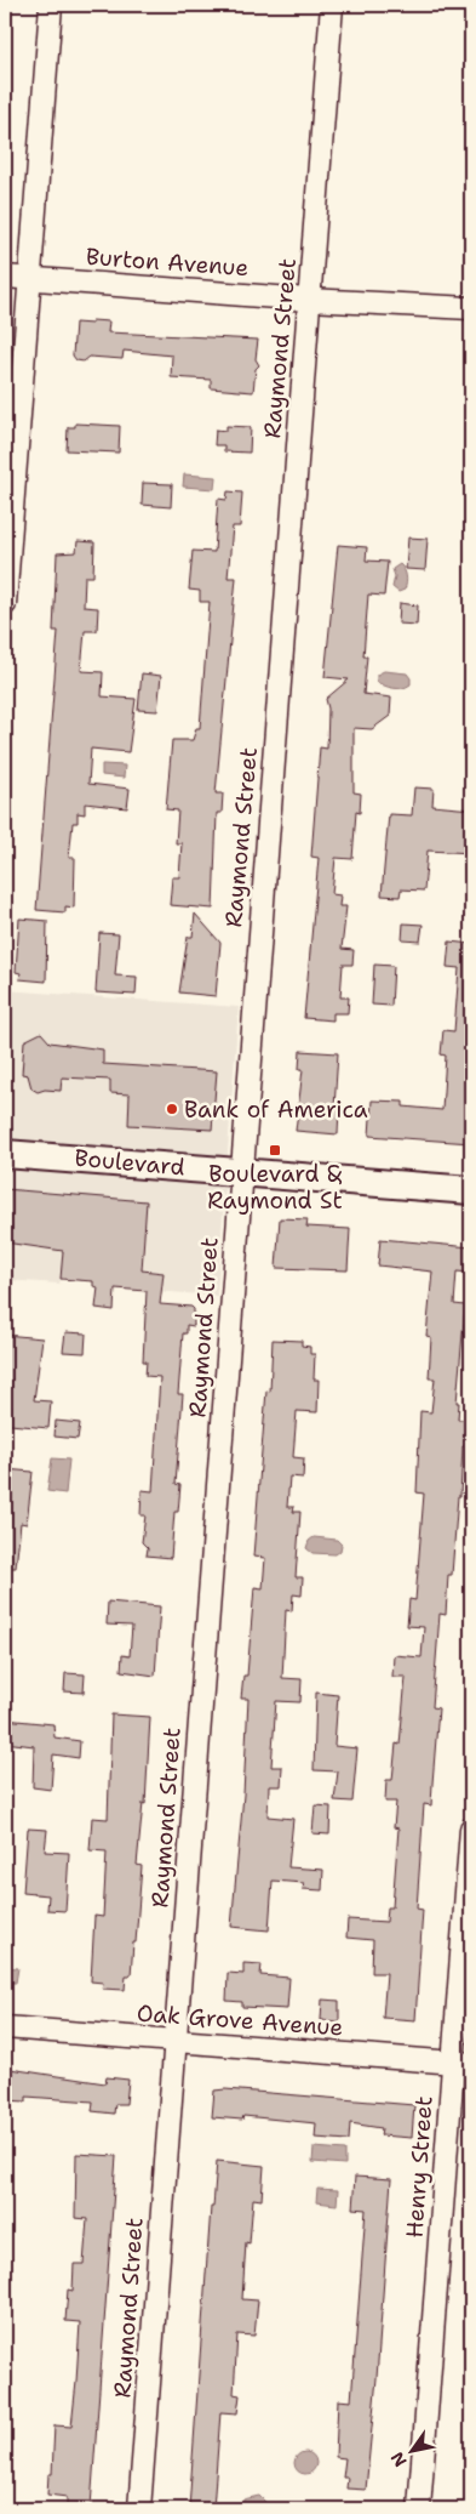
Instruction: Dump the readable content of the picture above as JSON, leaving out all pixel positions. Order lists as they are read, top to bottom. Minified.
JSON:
{"streets":{"street":["Burton Avenue","Raymond Street","Boulevard","Oak Grove Avenue","Henry Street"]},"crossings":[["Burton Avenue","Raymond Street"],["Raymond Street","Boulevard"],["Raymond Street","Oak Grove Avenue"],["Oak Grove Avenue","Henry Street"]],"places":{"other":["Bank of America"],"transit":["Boulevard & Raymond St"]},"north":"bottom left"}
